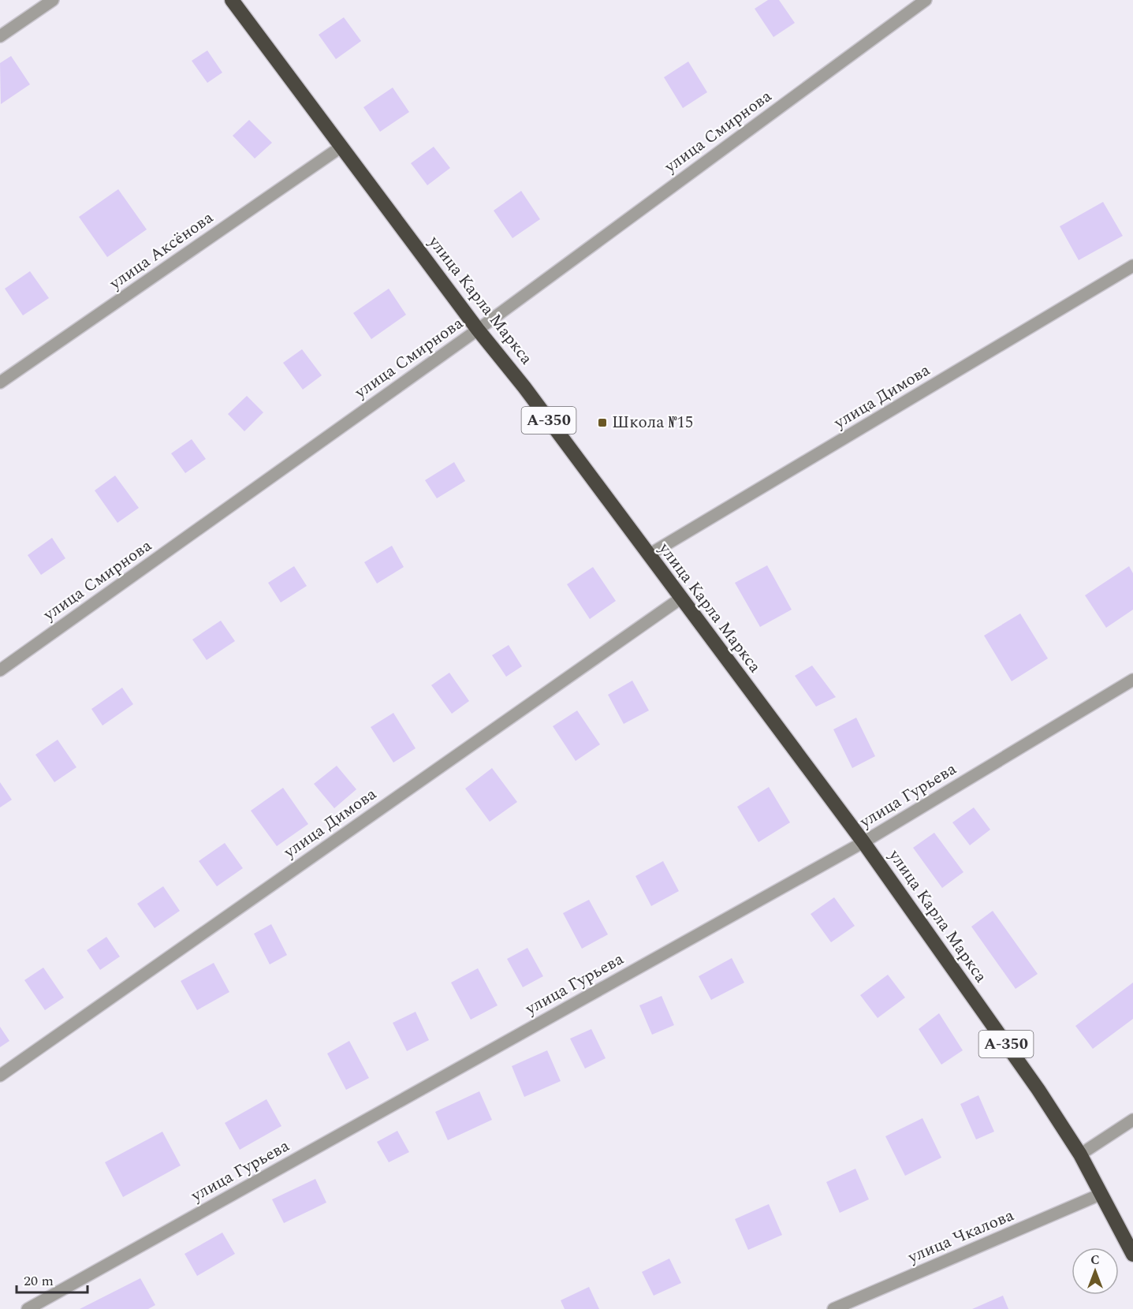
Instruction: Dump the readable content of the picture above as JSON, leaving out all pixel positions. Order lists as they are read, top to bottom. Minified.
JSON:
{"streets":{"highway":["улица Карла Маркса","А-350"],"street":["улица Смирнова","улица Аксёнова","улица Димова","улица Гурьева","улица Чкалова"]},"crossings":[["улица Смирнова","улица Карла Маркса"],["улица Аксёнова","улица Карла Маркса"],["улица Карла Маркса","улица Димова"],["улица Карла Маркса","улица Гурьева"],["улица Карла Маркса","улица Чкалова"]],"places":{"transit":["Школа №15"]},"scale_bar":"20 m","north":"top"}
